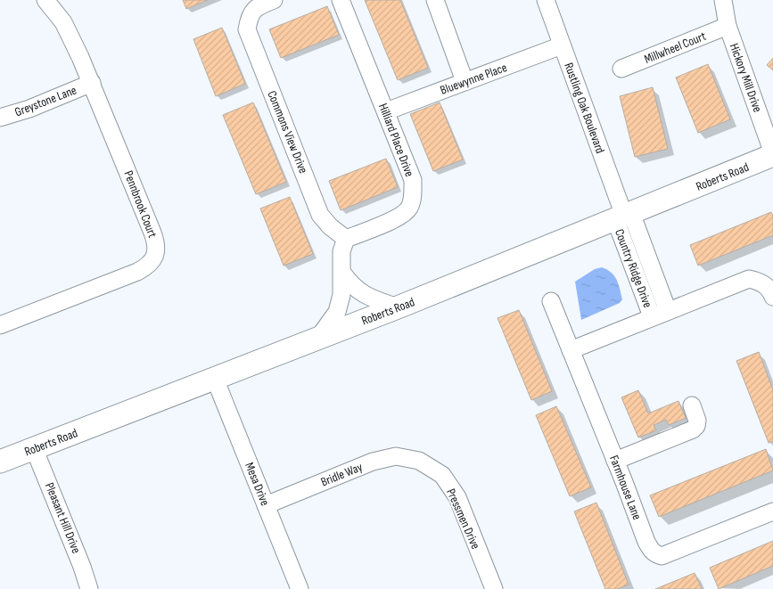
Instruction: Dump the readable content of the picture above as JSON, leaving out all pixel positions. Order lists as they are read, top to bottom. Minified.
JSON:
{"streets":{"main road":["Roberts Road"],"street":["Millwheel Court","Hickory Mill Drive","Bluewynne Place","Greystone Lane","Rustling Oak Boulevard","Commons View Drive","Hilliard Place Drive","Pennbrook Court","Country Ridge Drive","Bridle Way","Mesa Drive","Farmhouse Lane","Pleasant Hill Drive","Pressmen Drive"]},"crossings":[["Millwheel Court","Hickory Mill Drive"],["Hickory Mill Drive","Roberts Road"],["Bluewynne Place","Rustling Oak Boulevard"],["Bluewynne Place","Hilliard Place Drive"],["Greystone Lane","Pennbrook Court"],["Rustling Oak Boulevard","Roberts Road"],["Rustling Oak Boulevard","Country Ridge Drive"],["Commons View Drive","Hilliard Place Drive"],["Roberts Road","Country Ridge Drive"],["Roberts Road","Mesa Drive"],["Roberts Road","Pleasant Hill Drive"],["Country Ridge Drive","Farmhouse Lane"],["Bridle Way","Mesa Drive"],["Bridle Way","Pressmen Drive"]]}
